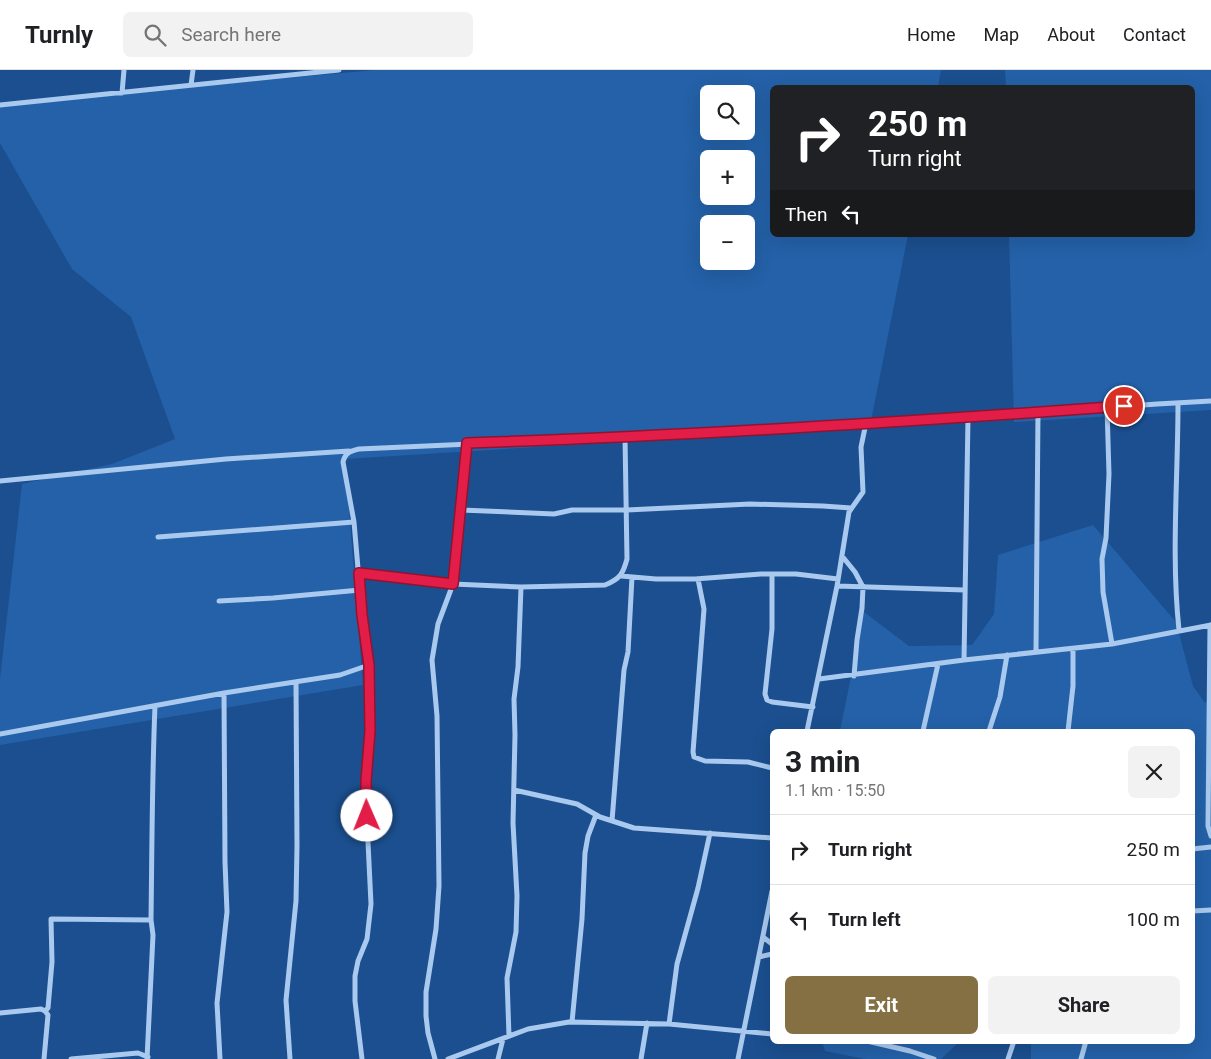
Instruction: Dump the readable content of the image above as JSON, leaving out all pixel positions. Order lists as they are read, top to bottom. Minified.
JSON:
{"page":{"header":"Turnly","search":"Search here","nav":["Home","Map","About","Contact"],"map_buttons":["+","−"],"turn":["250 m","Turn right"],"then":"Then","heading":["3 min","1.1 km · 15:50"],"list":[{"name":"Turn right","value":"250 m"},{"name":"Turn left","value":"100 m"}],"buttons":["Exit","Share"]}}
